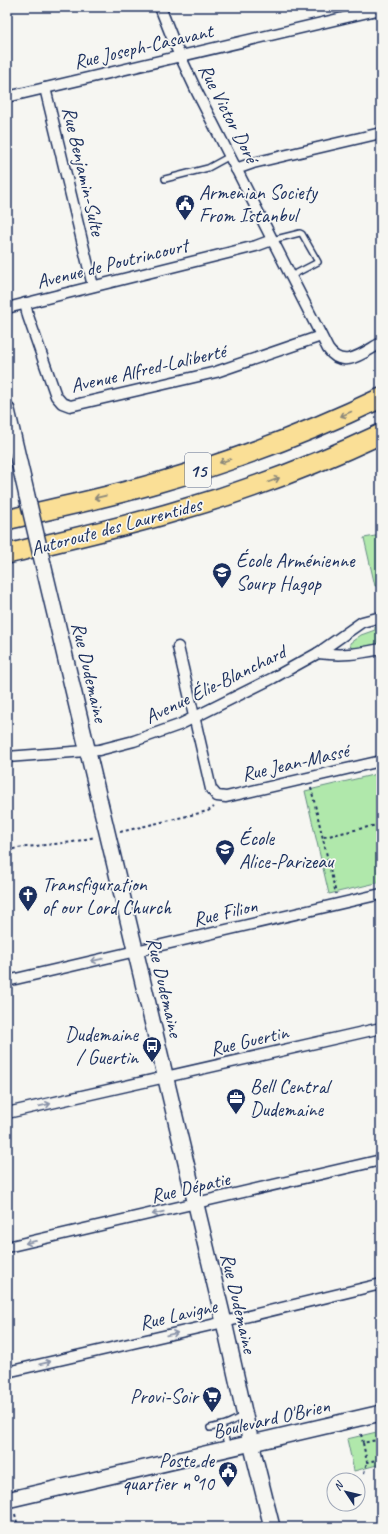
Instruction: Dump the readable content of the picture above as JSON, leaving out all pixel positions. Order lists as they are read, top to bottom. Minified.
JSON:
{"streets":{"highway":["15","Autoroute des Laurentides"],"street":["Rue Joseph-Casavant","Rue Victor Doré","Rue Benjamin-Sulte","Avenue de Poutrincourt","Avenue Alfred-Laliberté","Rue Dudemaine","Avenue Élie-Blanchard","Rue Jean-Massé","Rue Filion","Rue Guertin","Rue Dépatie","Rue Lavigne","Boulevard O'Brien"]},"crossings":[["Rue Joseph-Casavant","Rue Victor Doré"],["Rue Joseph-Casavant","Rue Benjamin-Sulte"],["Rue Victor Doré","Avenue de Poutrincourt"],["Rue Victor Doré","Avenue Alfred-Laliberté"],["Rue Benjamin-Sulte","Avenue de Poutrincourt"],["Avenue de Poutrincourt","Avenue Alfred-Laliberté"],["Rue Dudemaine","Avenue Élie-Blanchard"],["Rue Dudemaine","Rue Filion"],["Rue Dudemaine","Rue Guertin"],["Rue Dudemaine","Rue Dépatie"],["Rue Dudemaine","Rue Lavigne"],["Rue Dudemaine","Boulevard O'Brien"],["Avenue Élie-Blanchard","Rue Jean-Massé"]],"one_way":["Rue Guertin","Rue Dépatie","Rue Lavigne"],"places":{"public building":["Armenian Society From Istanbul","Poste de quartier n°10"],"school or university":["École Arménienne Sourp Hagop","École Alice-Parizeau"],"church":["Transfiguration of our Lord Church"],"bus stop":["Dudemaine / Guertin"],"office":["Bell Central Dudemaine"],"supermarket":["Provi-Soir"]},"north":"top left"}
